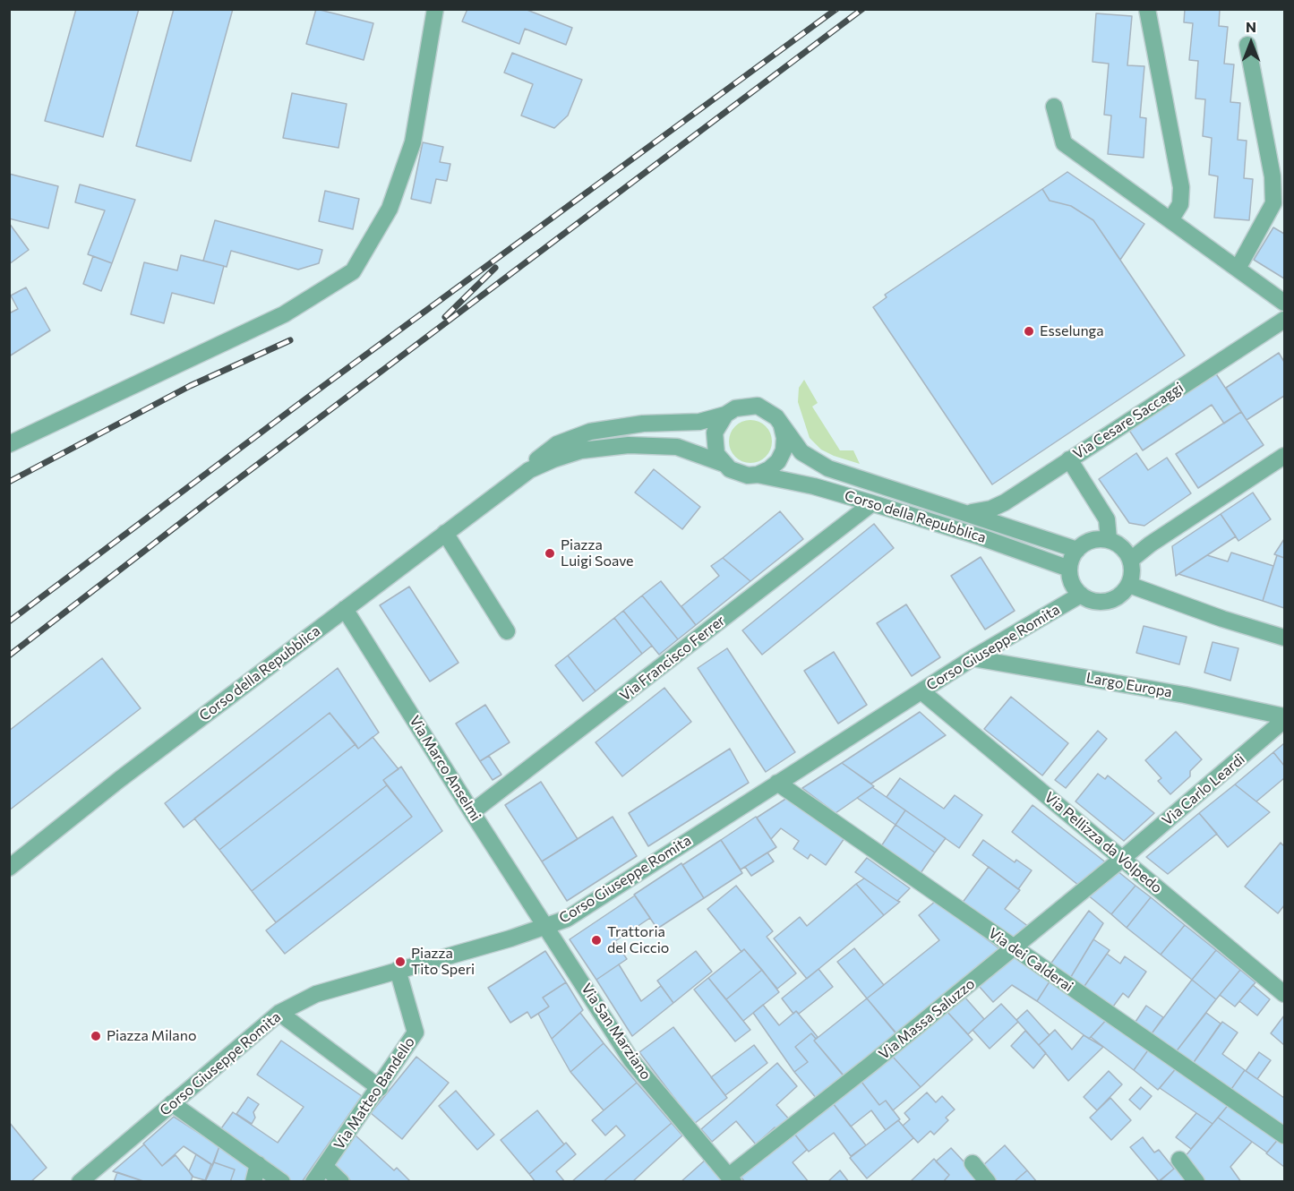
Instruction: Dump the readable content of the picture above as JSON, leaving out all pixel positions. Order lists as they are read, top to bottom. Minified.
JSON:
{"streets":{"street":["Via Cesare Saccaggi","Corso della Repubblica","Corso Giuseppe Romita","Via Francisco Ferrer","Largo Europa","Via Marco Anselmi","Via Carlo Leardi","Via Pellizza da Volpedo","Via dei Calderai","Via Massa Saluzzo","Via San Marziano","Via Matteo Bandello"]},"crossings":[["Via Cesare Saccaggi","Corso della Repubblica"],["Corso della Repubblica","Corso Giuseppe Romita"],["Corso della Repubblica","Via Francisco Ferrer"],["Corso della Repubblica","Via Marco Anselmi"],["Corso Giuseppe Romita","Largo Europa"],["Corso Giuseppe Romita","Via Marco Anselmi"],["Corso Giuseppe Romita","Via Pellizza da Volpedo"],["Corso Giuseppe Romita","Via dei Calderai"],["Corso Giuseppe Romita","Via San Marziano"],["Corso Giuseppe Romita","Via Matteo Bandello"],["Via Francisco Ferrer","Via Marco Anselmi"],["Largo Europa","Via Carlo Leardi"],["Via Marco Anselmi","Via San Marziano"],["Via Carlo Leardi","Via Pellizza da Volpedo"],["Via Carlo Leardi","Via Massa Saluzzo"],["Via Pellizza da Volpedo","Via Massa Saluzzo"],["Via dei Calderai","Via Massa Saluzzo"],["Via Massa Saluzzo","Via San Marziano"]],"places":["Esselunga","Piazza Luigi Soave","Trattoria del Ciccio","Piazza Tito Speri","Piazza Milano"],"north":"top"}
